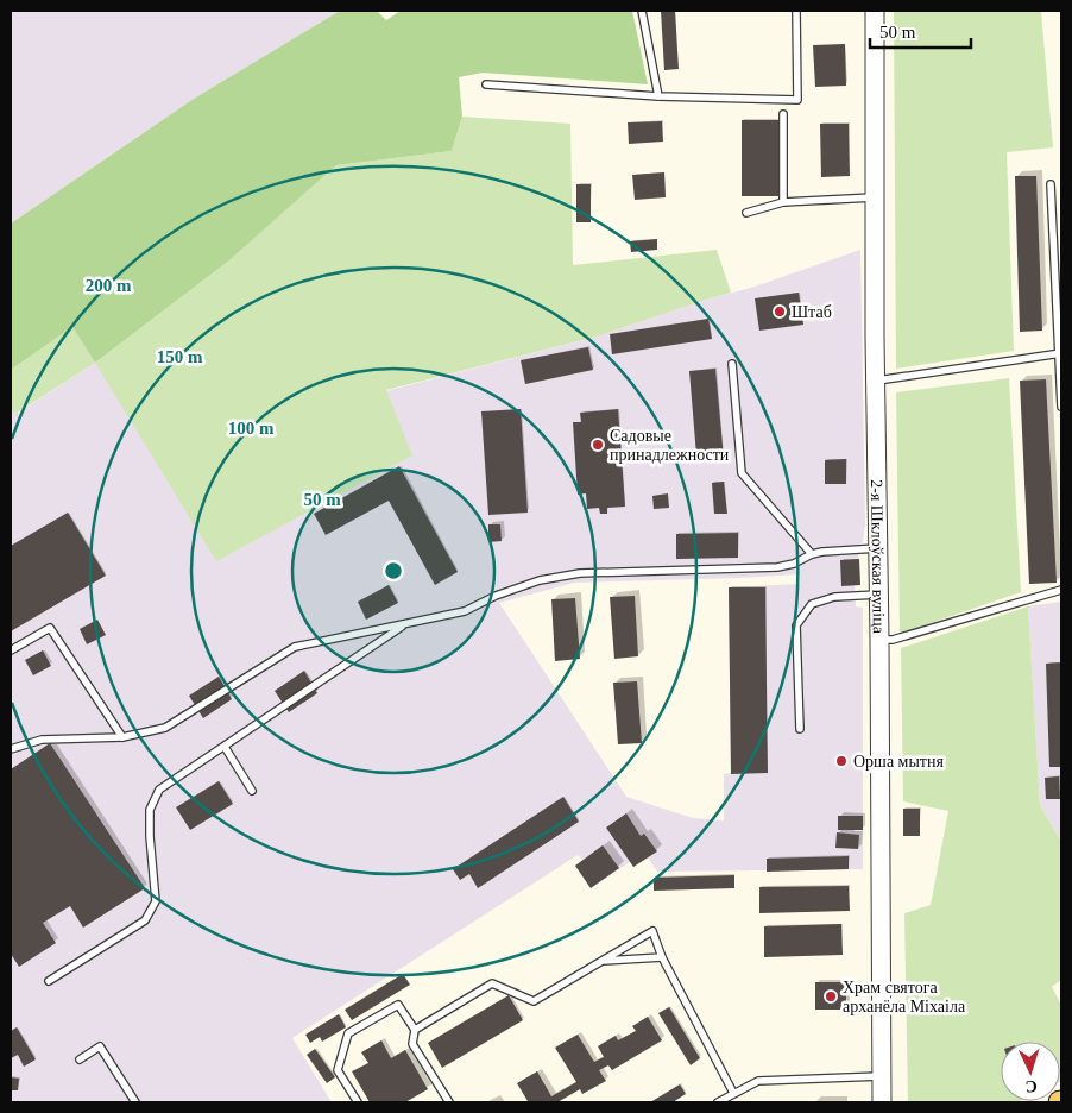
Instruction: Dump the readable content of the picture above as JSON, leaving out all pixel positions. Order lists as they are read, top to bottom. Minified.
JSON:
{"streets":{"street":["2-я Шклоўская вуліца"]},"places":["Штаб","Садовые принадлежности","Орша мытня","Храм святога арханёла Міхаіла"],"scale_bar":"50 m","north":"bottom","rings":["200 m","150 m","100 m","50 m"]}
